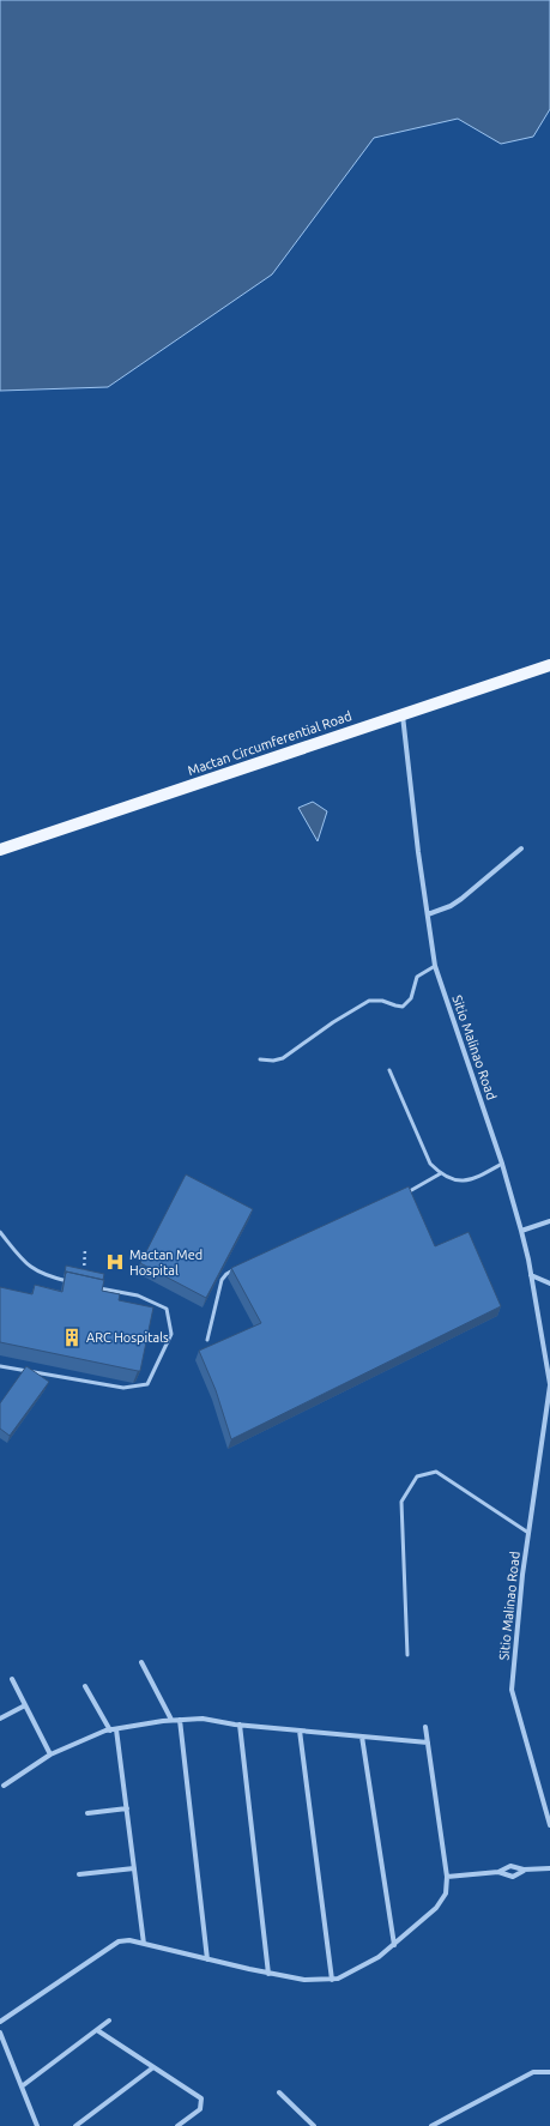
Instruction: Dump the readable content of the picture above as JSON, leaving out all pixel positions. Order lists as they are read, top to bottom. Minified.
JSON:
{"streets":{"main road":["Mactan Circumferential Road"],"street":["Sitio Malinao Road"]},"crossings":[["Mactan Circumferential Road","Sitio Malinao Road"]],"places":{"hospital":["Mactan Med Hospital"],"building":["ARC Hospitals"]}}
